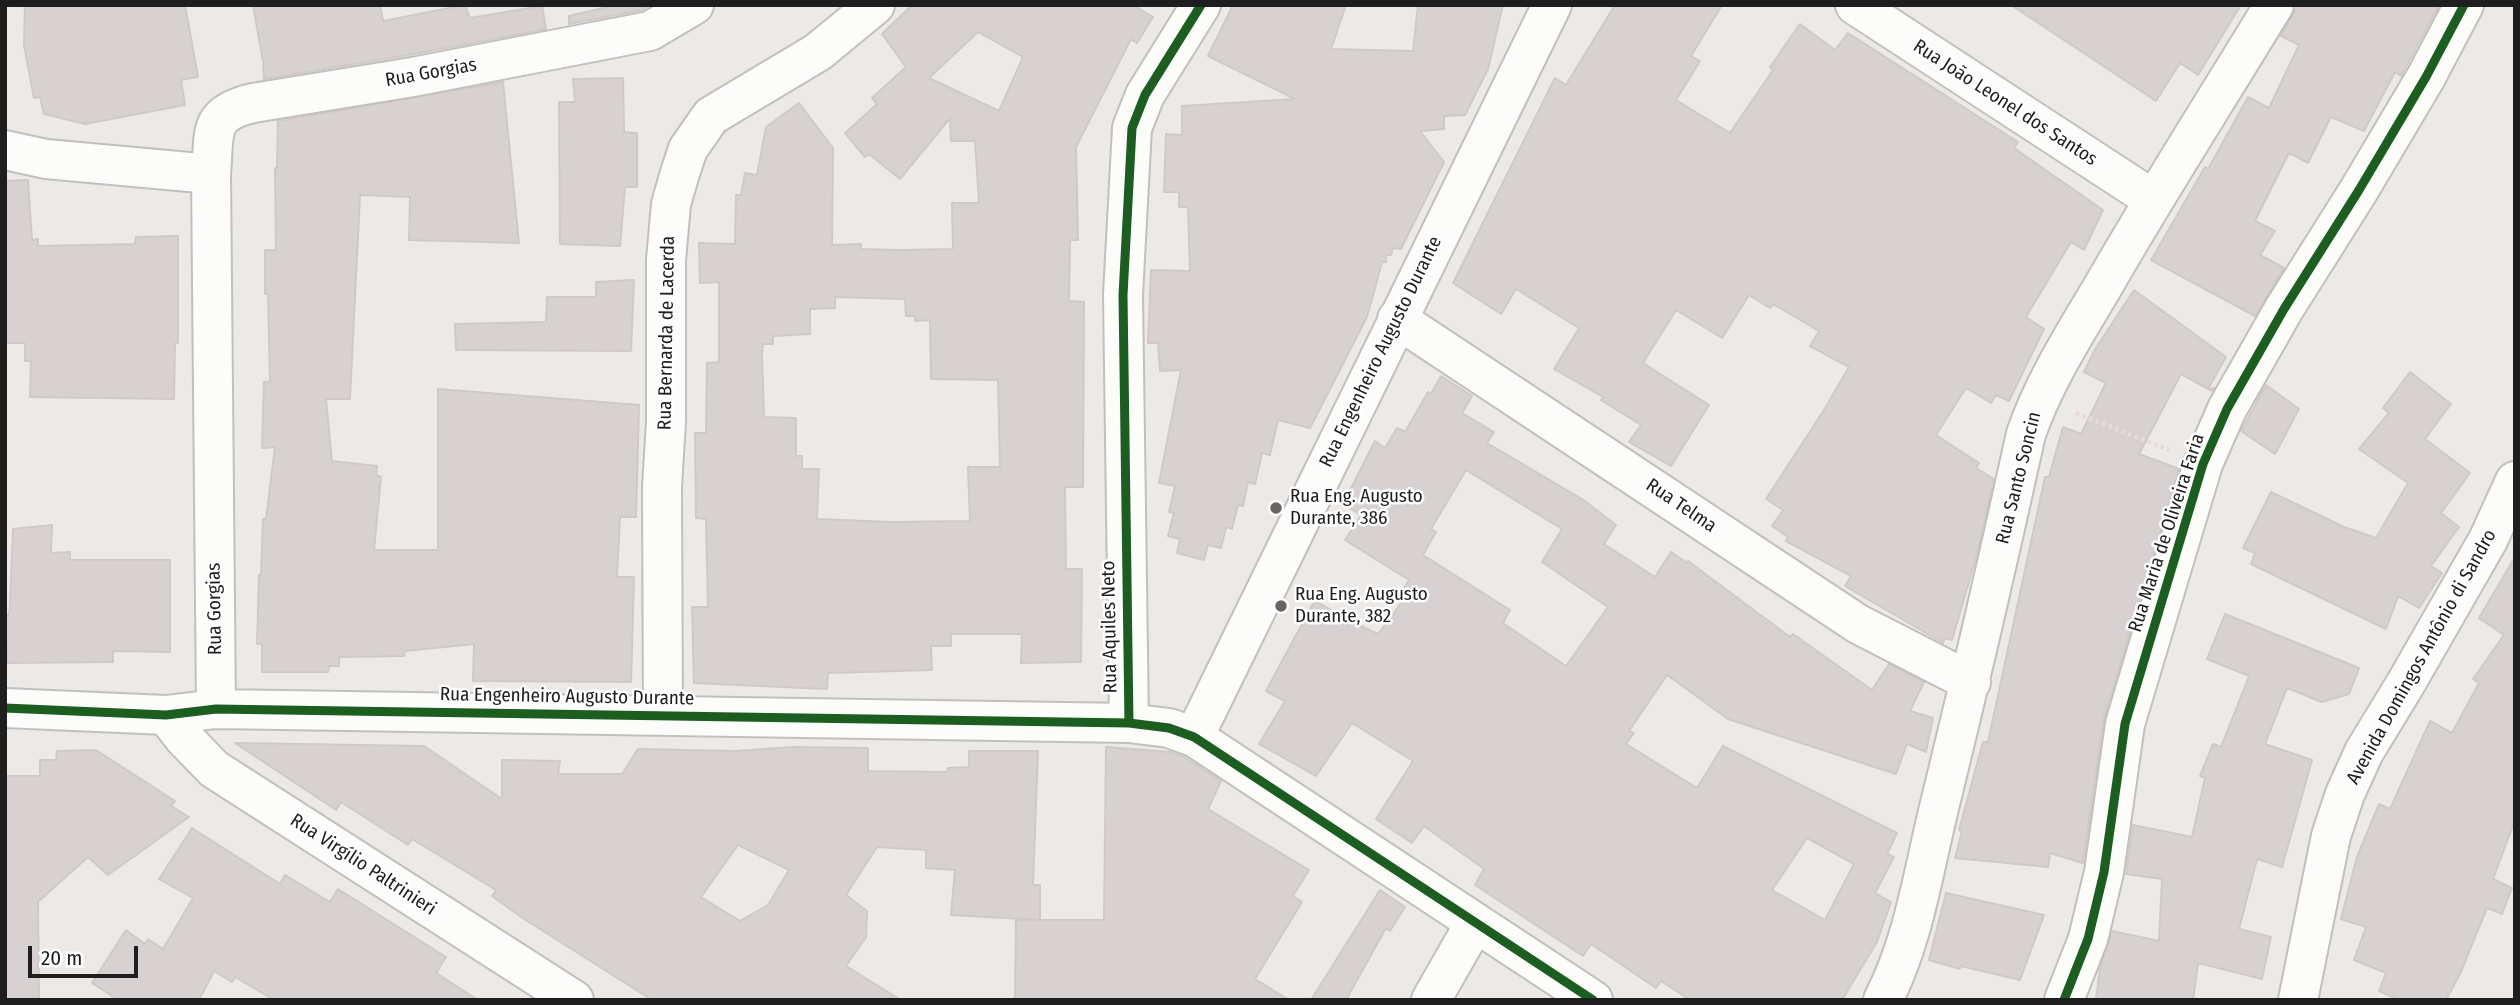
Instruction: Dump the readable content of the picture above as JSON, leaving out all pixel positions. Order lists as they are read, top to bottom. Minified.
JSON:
{"streets":{"street":["Rua Gorgias","Rua João Leonel dos Santos","Rua Bernarda de Lacerda","Rua Engenheiro Augusto Durante","Rua Santo Soncin","Rua Telma","Rua Maria de Oliveira Faria","Rua Aquiles Neto","Avenida Domingos Antônio di Sandro","Rua Virgílio Paltrinieri"]},"crossings":[["Rua Gorgias","Rua Engenheiro Augusto Durante"],["Rua João Leonel dos Santos","Rua Santo Soncin"],["Rua Bernarda de Lacerda","Rua Engenheiro Augusto Durante"],["Rua Engenheiro Augusto Durante","Rua Telma"],["Rua Engenheiro Augusto Durante","Rua Aquiles Neto"],["Rua Engenheiro Augusto Durante","Rua Virgílio Paltrinieri"],["Rua Santo Soncin","Rua Telma"]],"places":["Rua Eng. Augusto Durante, 386","Rua Eng. Augusto Durante, 382"],"scale_bar":"20 m"}
